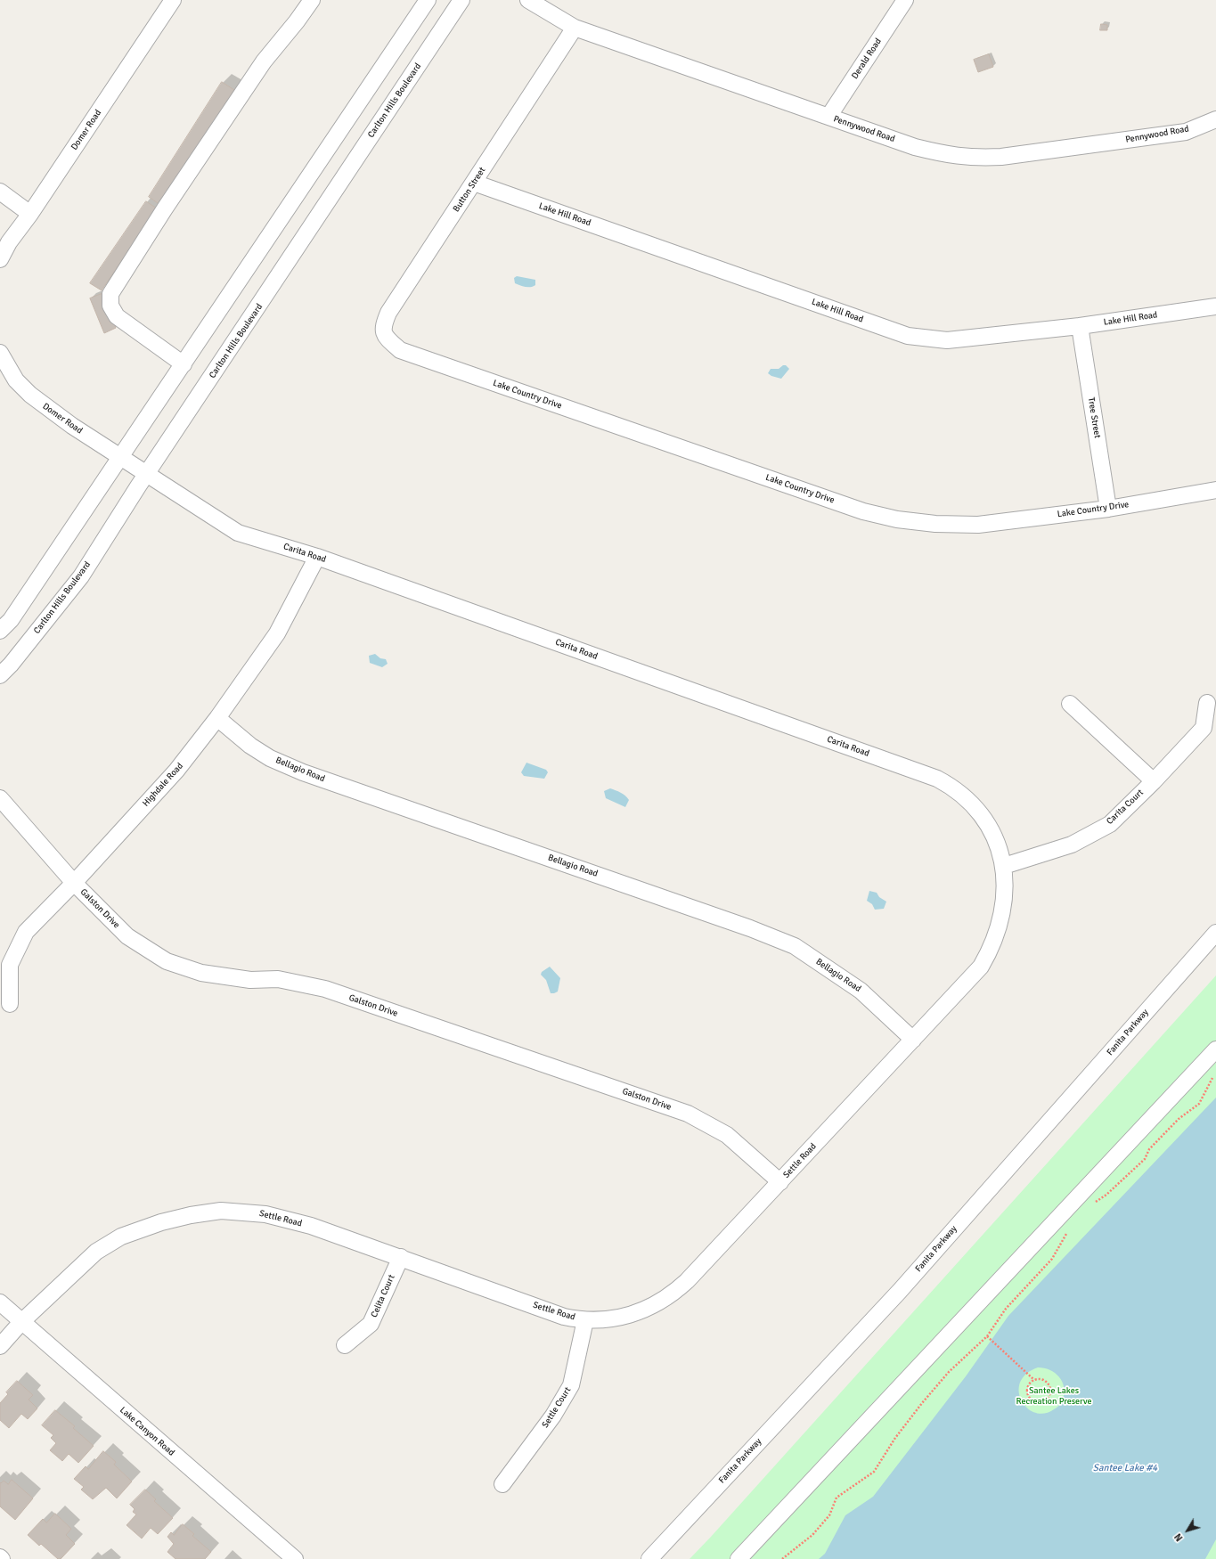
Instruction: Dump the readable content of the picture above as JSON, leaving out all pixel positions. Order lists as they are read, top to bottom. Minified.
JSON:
{"streets":{"street":["Derald Road","Carlton Hills Boulevard","Pennywood Road","Domer Road","Button Street","Lake Hill Road","Lake Country Drive","Tree Street","Carita Road","Bellagio Road","Highdale Road","Carita Court","Galston Drive","Fanita Parkway","Settle Road","Celita Court","Settle Court","Lake Canyon Road"]},"crossings":[["Derald Road","Pennywood Road"],["Carlton Hills Boulevard","Carita Road"],["Pennywood Road","Button Street"],["Domer Road","Carita Road"],["Button Street","Lake Hill Road"],["Button Street","Lake Country Drive"],["Lake Hill Road","Tree Street"],["Lake Country Drive","Tree Street"],["Carita Road","Highdale Road"],["Carita Road","Carita Court"],["Carita Road","Settle Road"],["Bellagio Road","Highdale Road"],["Bellagio Road","Settle Road"],["Highdale Road","Galston Drive"],["Carita Court","Settle Road"],["Galston Drive","Settle Road"],["Settle Road","Celita Court"],["Settle Road","Settle Court"],["Settle Road","Lake Canyon Road"]],"water":["Santee Lake #4"],"parks":["Santee Lakes Recreation Preserve"],"north":"bottom left"}
